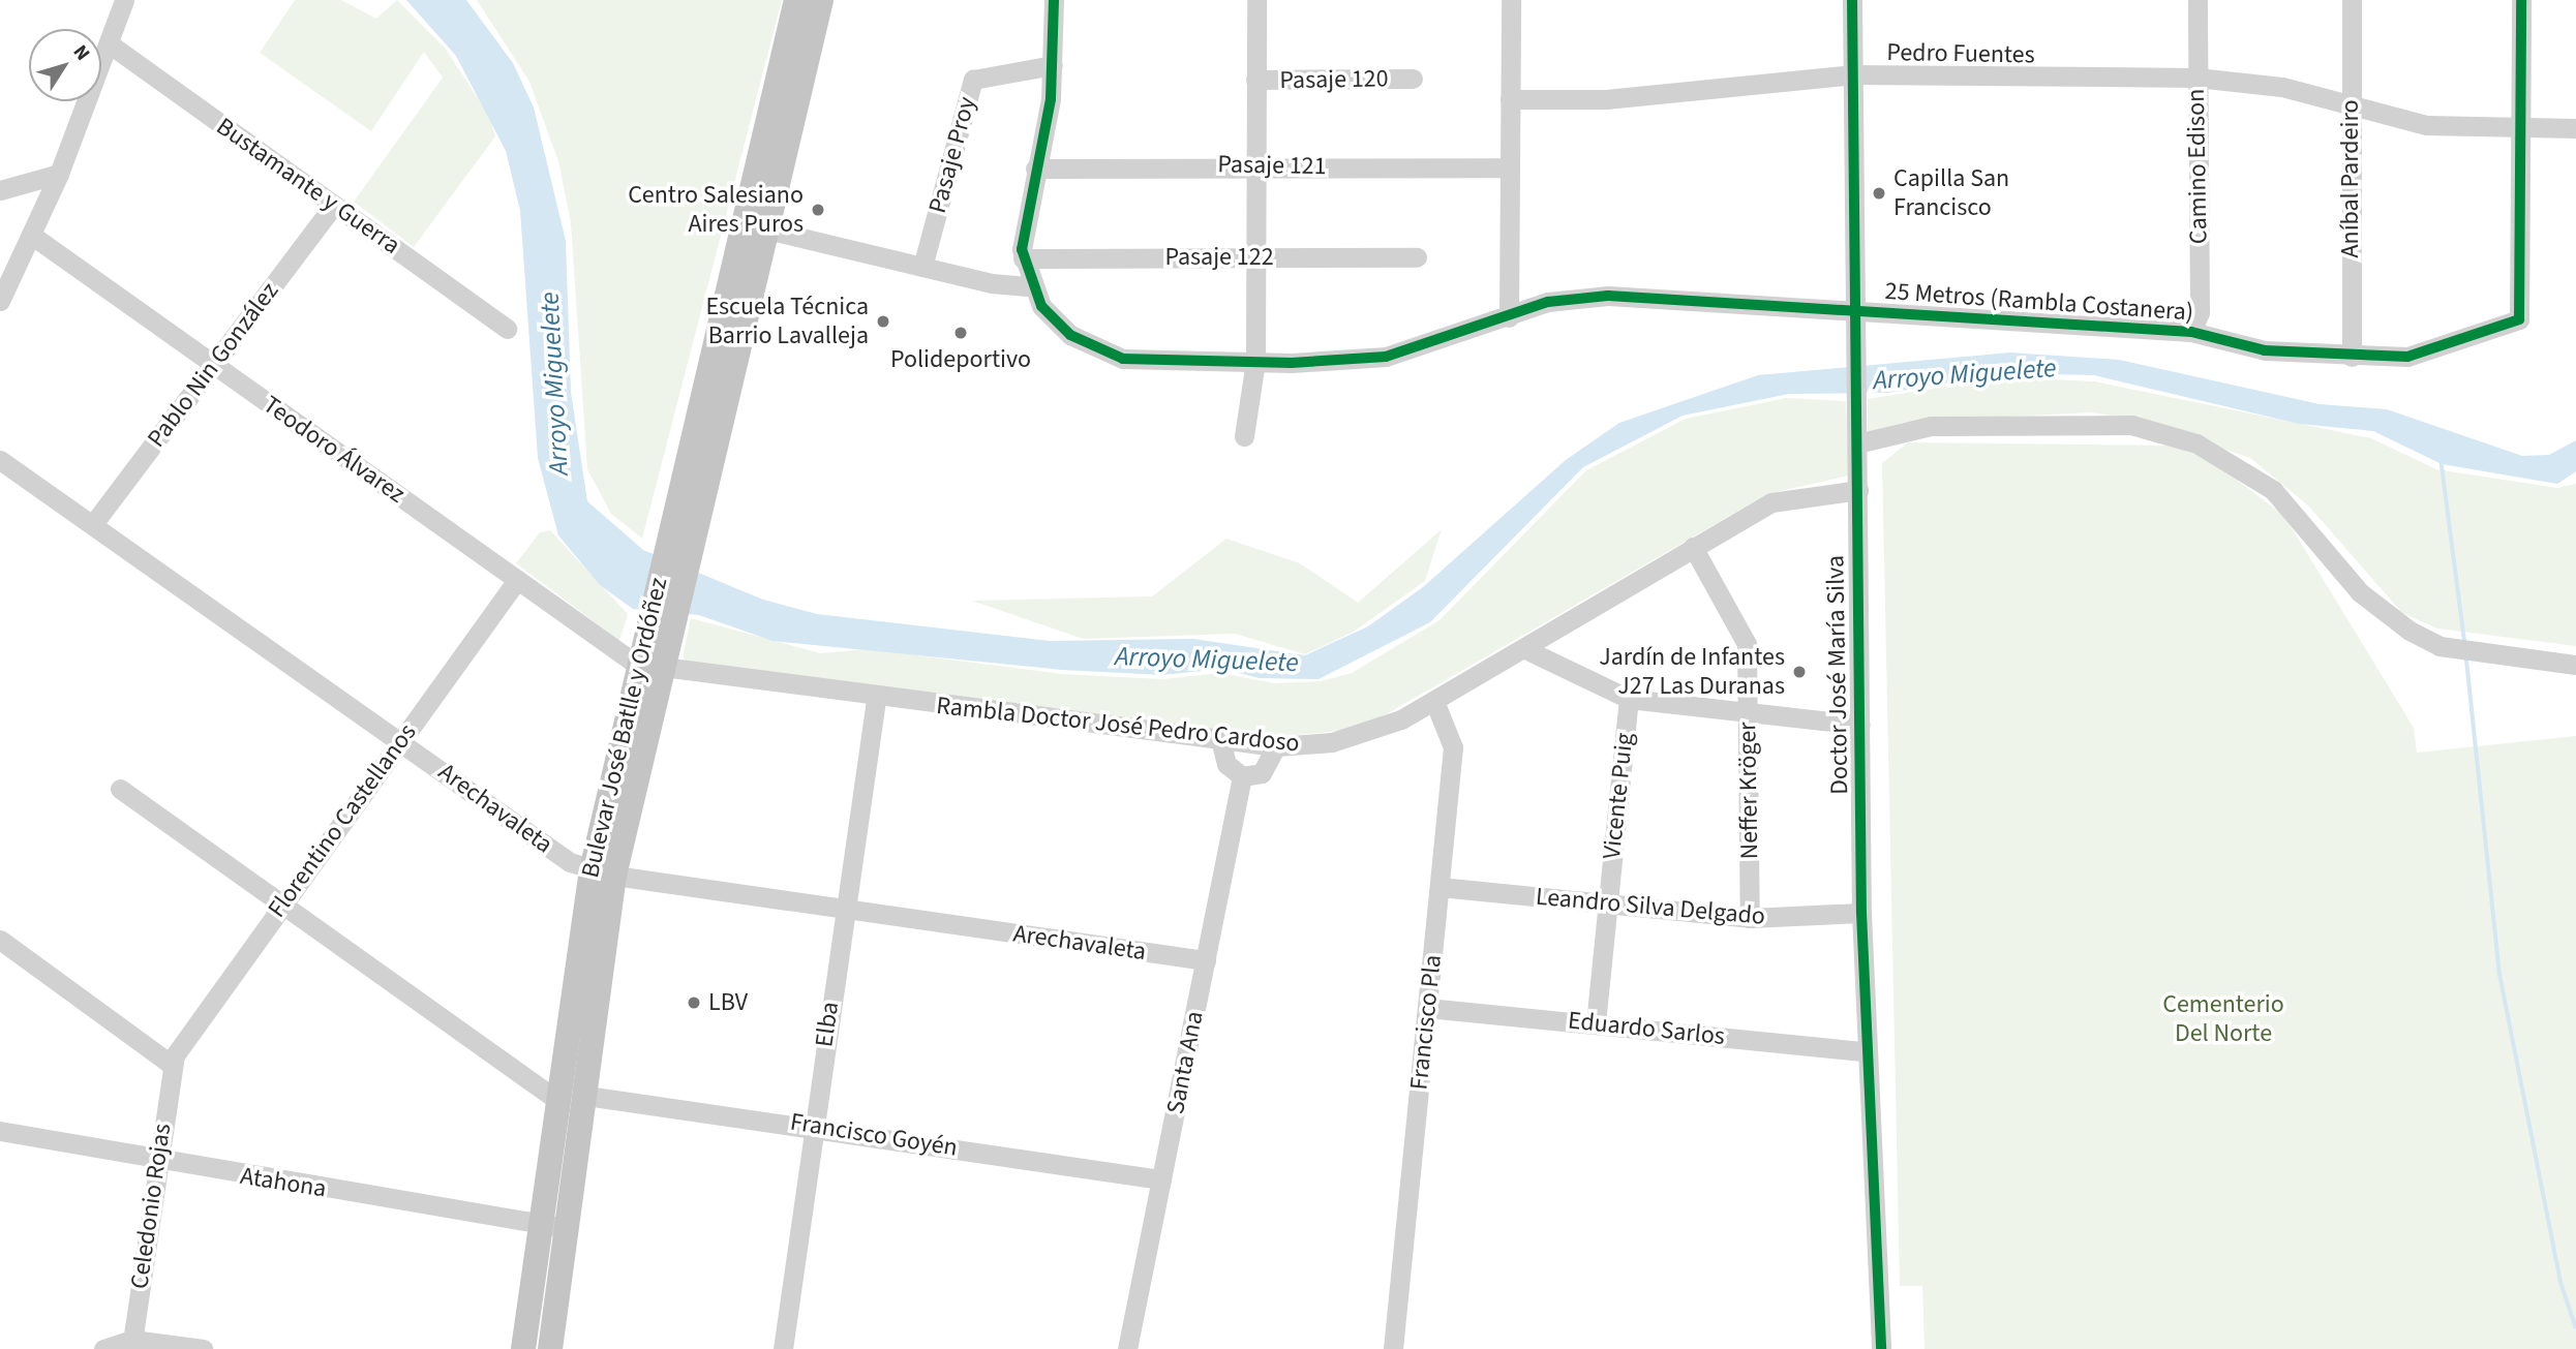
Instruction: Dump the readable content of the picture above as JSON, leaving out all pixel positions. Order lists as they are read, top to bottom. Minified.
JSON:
{"streets":{"main road":["Bulevar José Batlle y Ordóñez"],"street":["Pedro Fuentes","Pasaje 120","Pasaje Proy","Pasaje 121","Camino Edison","Aníbal Pardeiro","Bustamante y Guerra","Pasaje 122","25 Metros (Rambla Costanera)","Pablo Nin González","Teodoro Álvarez","Doctor José María Silva","Rambla Doctor José Pedro Cardoso","Neffer Kröger","Vicente Puig","Arechavaleta","Florentino Castellanos","Leandro Silva Delgado","Francisco Pla","Elba","Eduardo Sarlos","Santa Ana","Francisco Goyén","Atahona","Celedonio Rojas"]},"crossings":[["Pedro Fuentes","Camino Edison"],["Pedro Fuentes","Aníbal Pardeiro"],["Pedro Fuentes","25 Metros (Rambla Costanera)"],["Pedro Fuentes","Doctor José María Silva"],["Camino Edison","25 Metros (Rambla Costanera)"],["Aníbal Pardeiro","25 Metros (Rambla Costanera)"],["Bustamante y Guerra","Pablo Nin González"],["25 Metros (Rambla Costanera)","Doctor José María Silva"],["Pablo Nin González","Teodoro Álvarez"],["Pablo Nin González","Arechavaleta"],["Teodoro Álvarez","Rambla Doctor José Pedro Cardoso"],["Teodoro Álvarez","Bulevar José Batlle y Ordóñez"],["Teodoro Álvarez","Florentino Castellanos"],["Doctor José María Silva","Rambla Doctor José Pedro Cardoso"],["Doctor José María Silva","Leandro Silva Delgado"],["Doctor José María Silva","Eduardo Sarlos"],["Rambla Doctor José Pedro Cardoso","Bulevar José Batlle y Ordóñez"],["Rambla Doctor José Pedro Cardoso","Neffer Kröger"],["Rambla Doctor José Pedro Cardoso","Francisco Pla"],["Rambla Doctor José Pedro Cardoso","Elba"],["Bulevar José Batlle y Ordóñez","Arechavaleta"],["Bulevar José Batlle y Ordóñez","Francisco Goyén"],["Bulevar José Batlle y Ordóñez","Atahona"],["Neffer Kröger","Leandro Silva Delgado"],["Vicente Puig","Leandro Silva Delgado"],["Vicente Puig","Eduardo Sarlos"],["Arechavaleta","Florentino Castellanos"],["Arechavaleta","Elba"],["Arechavaleta","Santa Ana"],["Florentino Castellanos","Celedonio Rojas"],["Leandro Silva Delgado","Francisco Pla"],["Francisco Pla","Eduardo Sarlos"],["Elba","Francisco Goyén"],["Santa Ana","Francisco Goyén"],["Atahona","Celedonio Rojas"]],"water":["Arroyo Miguelete"],"parks":["Cementerio Del Norte"],"places":["Capilla San Francisco","Centro Salesiano Aires Puros","Escuela Técnica Barrio Lavalleja","Polideportivo","Jardín de Infantes J27 Las Duranas","LBV"],"north":"top right"}
